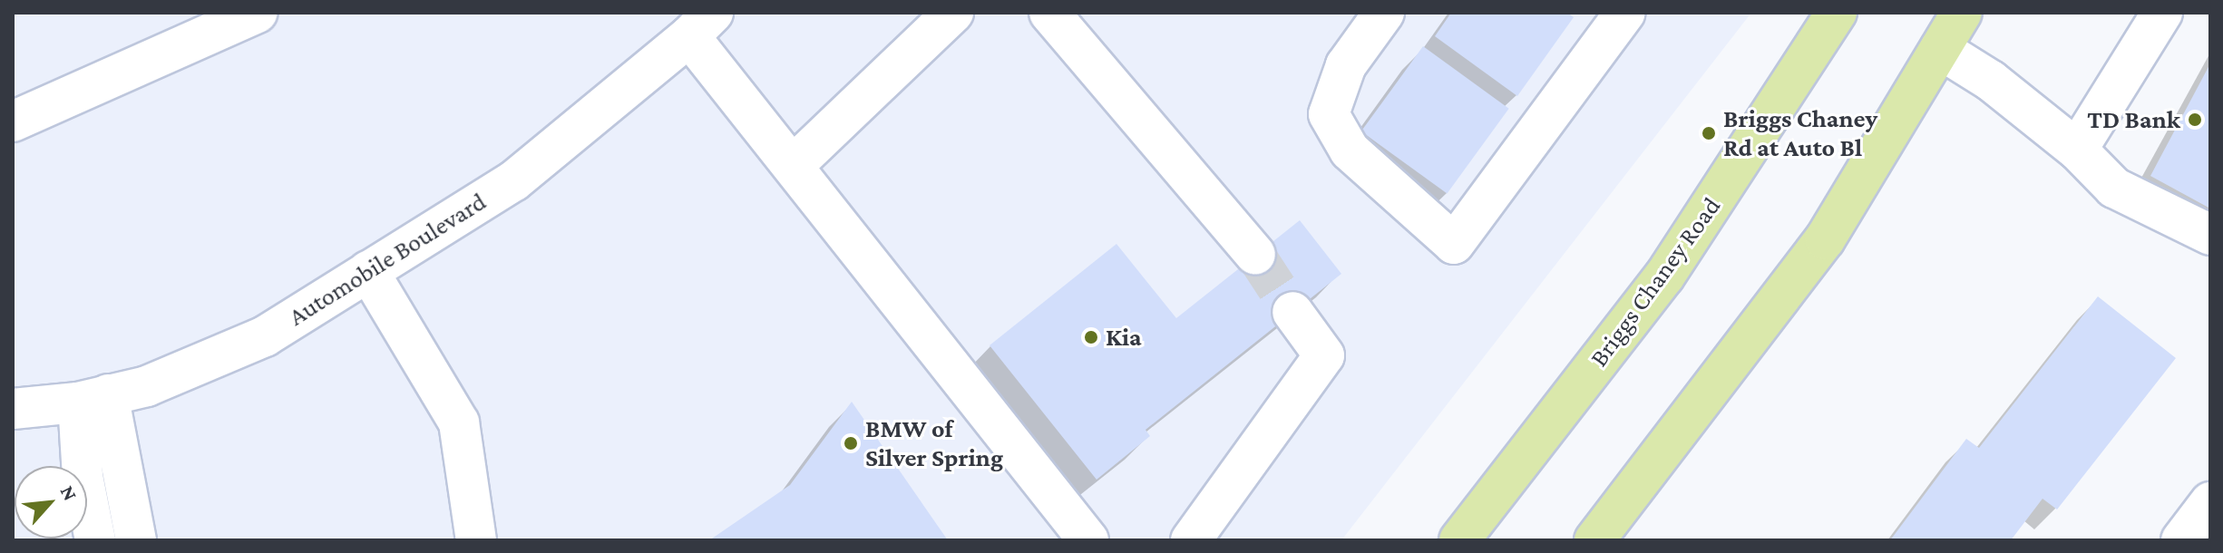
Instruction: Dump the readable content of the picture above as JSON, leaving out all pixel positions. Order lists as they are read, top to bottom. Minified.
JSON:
{"streets":{"main road":["Briggs Chaney Road"],"street":["Automobile Boulevard"]},"places":["TD Bank","Briggs Chaney Rd at Auto Bl","Kia","BMW of Silver Spring"],"north":"top right"}
